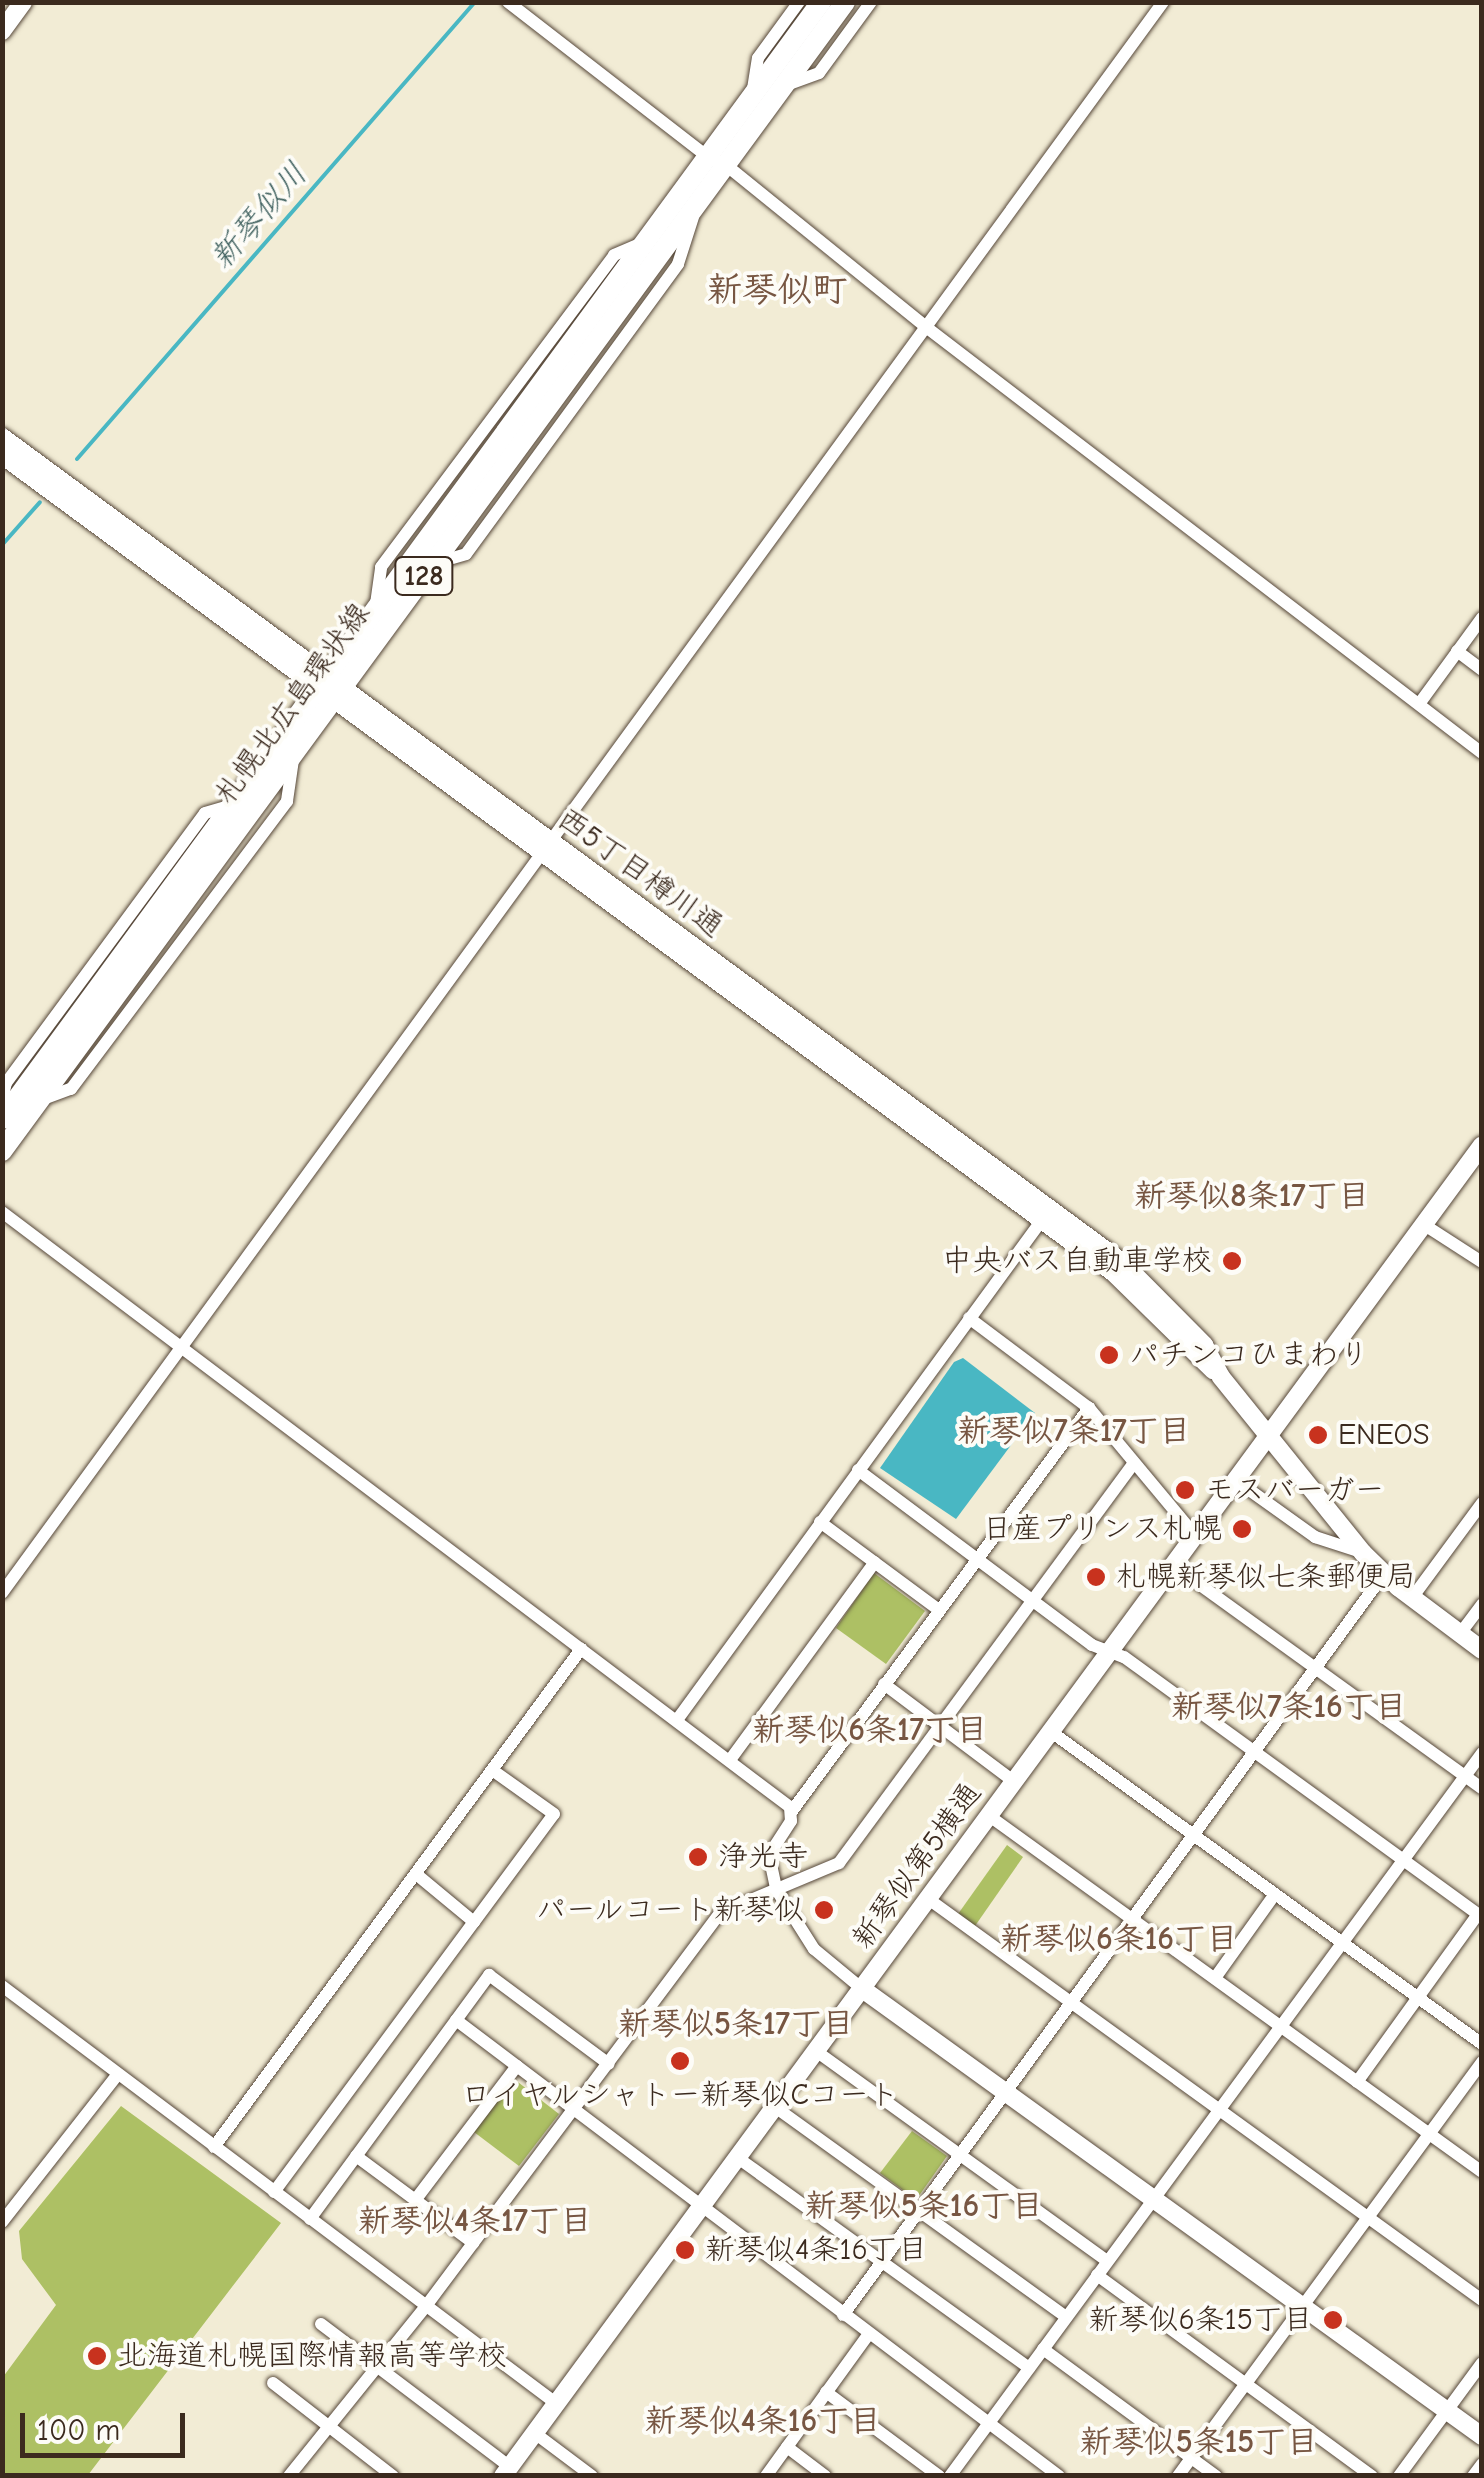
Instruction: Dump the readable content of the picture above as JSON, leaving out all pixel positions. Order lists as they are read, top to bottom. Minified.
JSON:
{"streets":{"main road":["128","札幌北広島環状線"],"street":["西5丁目樽川通","新琴似第5横通"]},"crossings":[["札幌北広島環状線","西5丁目樽川通"],["西5丁目樽川通","新琴似第5横通"]],"districts":["新琴似町","新琴似8条17丁目","新琴似7条17丁目","新琴似7条16丁目","新琴似6条17丁目","新琴似6条16丁目","新琴似5条17丁目","新琴似5条16丁目","新琴似4条17丁目","新琴似4条16丁目","新琴似5条15丁目"],"water":["新琴似川"],"places":["中央バス自動車学校","パチンコひまわり","ENEOS","モスバーガー","日産プリンス札幌","札幌新琴似七条郵便局","浄光寺","パールコート新琴似","ロイヤルシャトー新琴似Cコート","新琴似4条16丁目","新琴似6条15丁目","北海道札幌国際情報高等学校"],"scale_bar":"100 m"}
